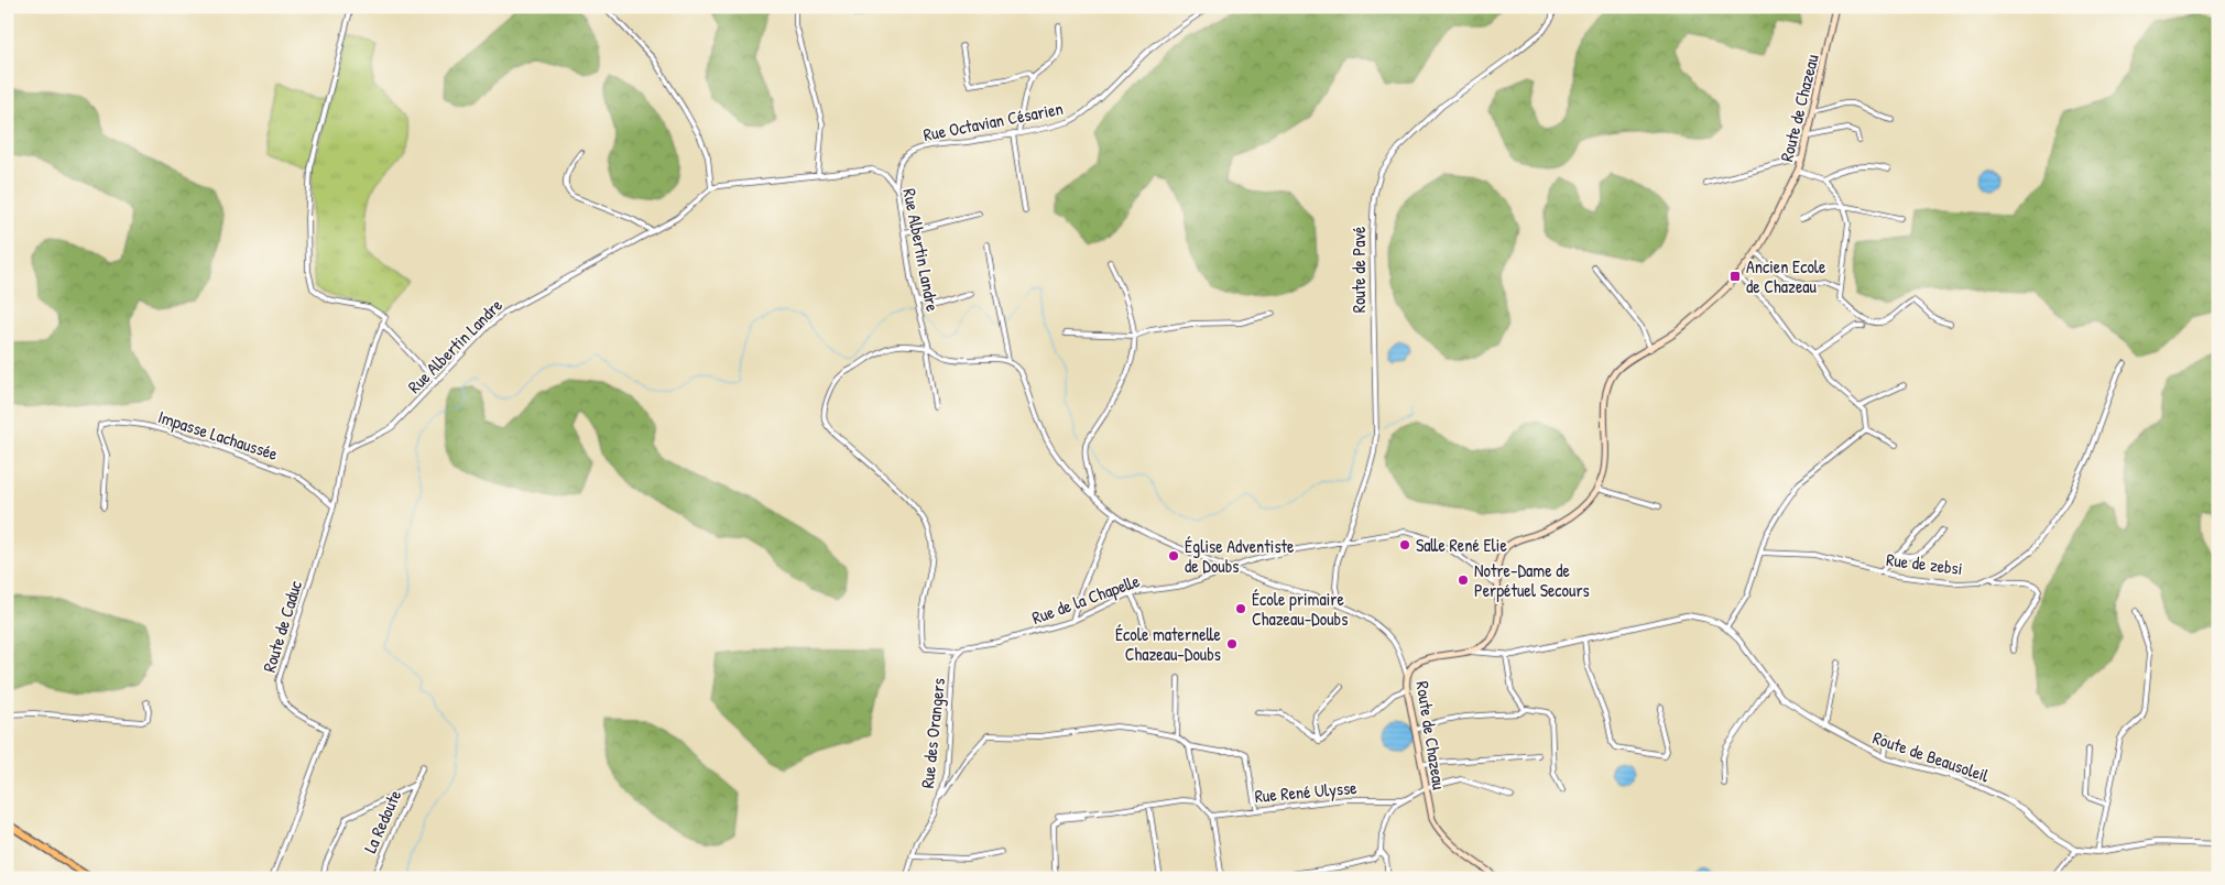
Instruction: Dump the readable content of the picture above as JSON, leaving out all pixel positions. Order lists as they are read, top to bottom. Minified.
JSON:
{"streets":{"main road":["Route de Chazeau"],"street":["Rue Octavian Césarien","Rue Albertin Landre","Route de Pavé","Impasse Lachaussée","Rue de zebsi","Rue de la Chapelle","Route de Caduc","Rue des Orangers","Route de Beausoleil","Rue René Ulysse","La Redoute"]},"crossings":[["Route de Chazeau","Rue de la Chapelle"],["Route de Chazeau","Route de Beausoleil"],["Rue Octavian Césarien","Rue Albertin Landre"],["Rue Albertin Landre","Rue de la Chapelle"],["Rue Albertin Landre","Route de Caduc"],["Route de Pavé","Rue de la Chapelle"],["Impasse Lachaussée","Route de Caduc"],["Rue de la Chapelle","Rue des Orangers"]],"places":{"transit":["Ancien Ecole de Chazeau"],"other":["Salle René Elie","Église Adventiste de Doubs","Notre-Dame de Perpétuel Secours","École primaire Chazeau-Doubs","École maternelle Chazeau-Doubs"]}}
